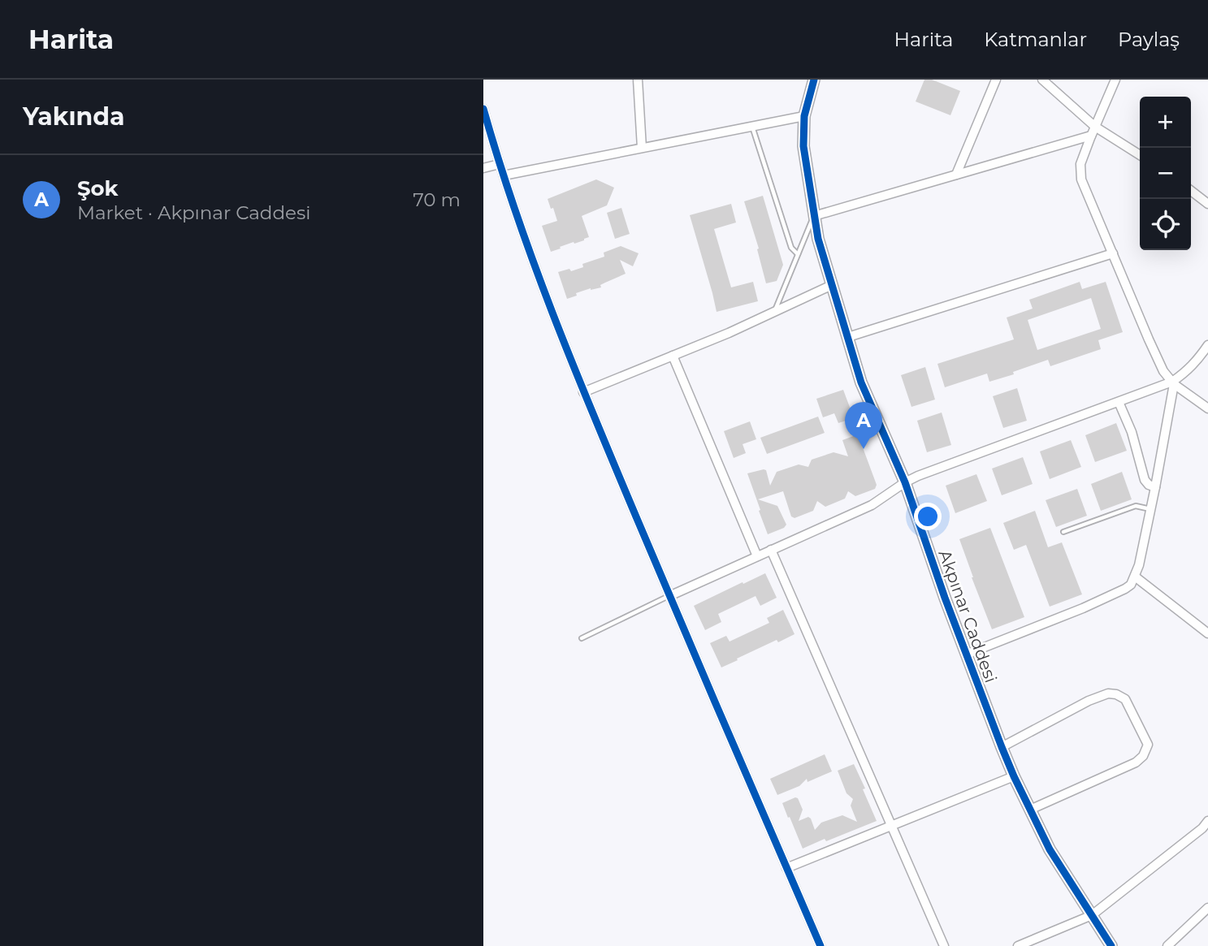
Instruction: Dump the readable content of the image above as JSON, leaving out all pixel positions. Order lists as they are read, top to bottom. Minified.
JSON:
{"streets":{"street":["Akpınar Caddesi"]},"page":{"header":"Harita","nav":["Harita","Katmanlar","Paylaş"],"heading":"Yakında","map_buttons":["+","−"],"list":[{"mark":"A","name":"Şok","note":"Market · Akpınar Caddesi","value":"70 m"}],"pins":"A"}}
